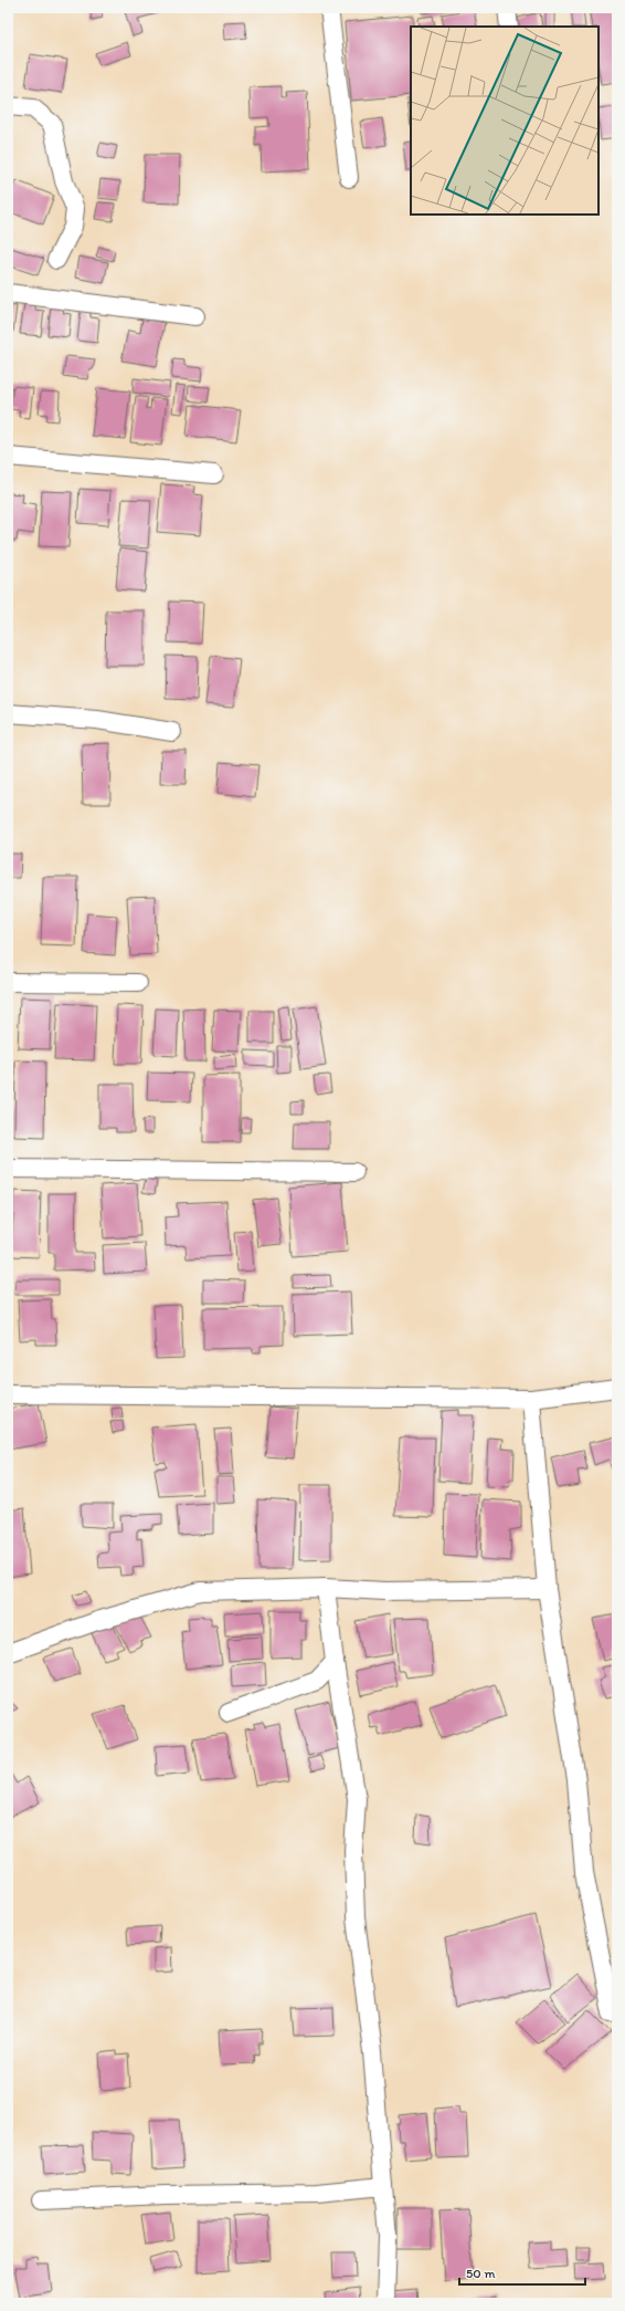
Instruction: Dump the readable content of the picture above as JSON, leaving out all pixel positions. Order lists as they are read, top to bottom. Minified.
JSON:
{"scale_bar":"50 m"}
